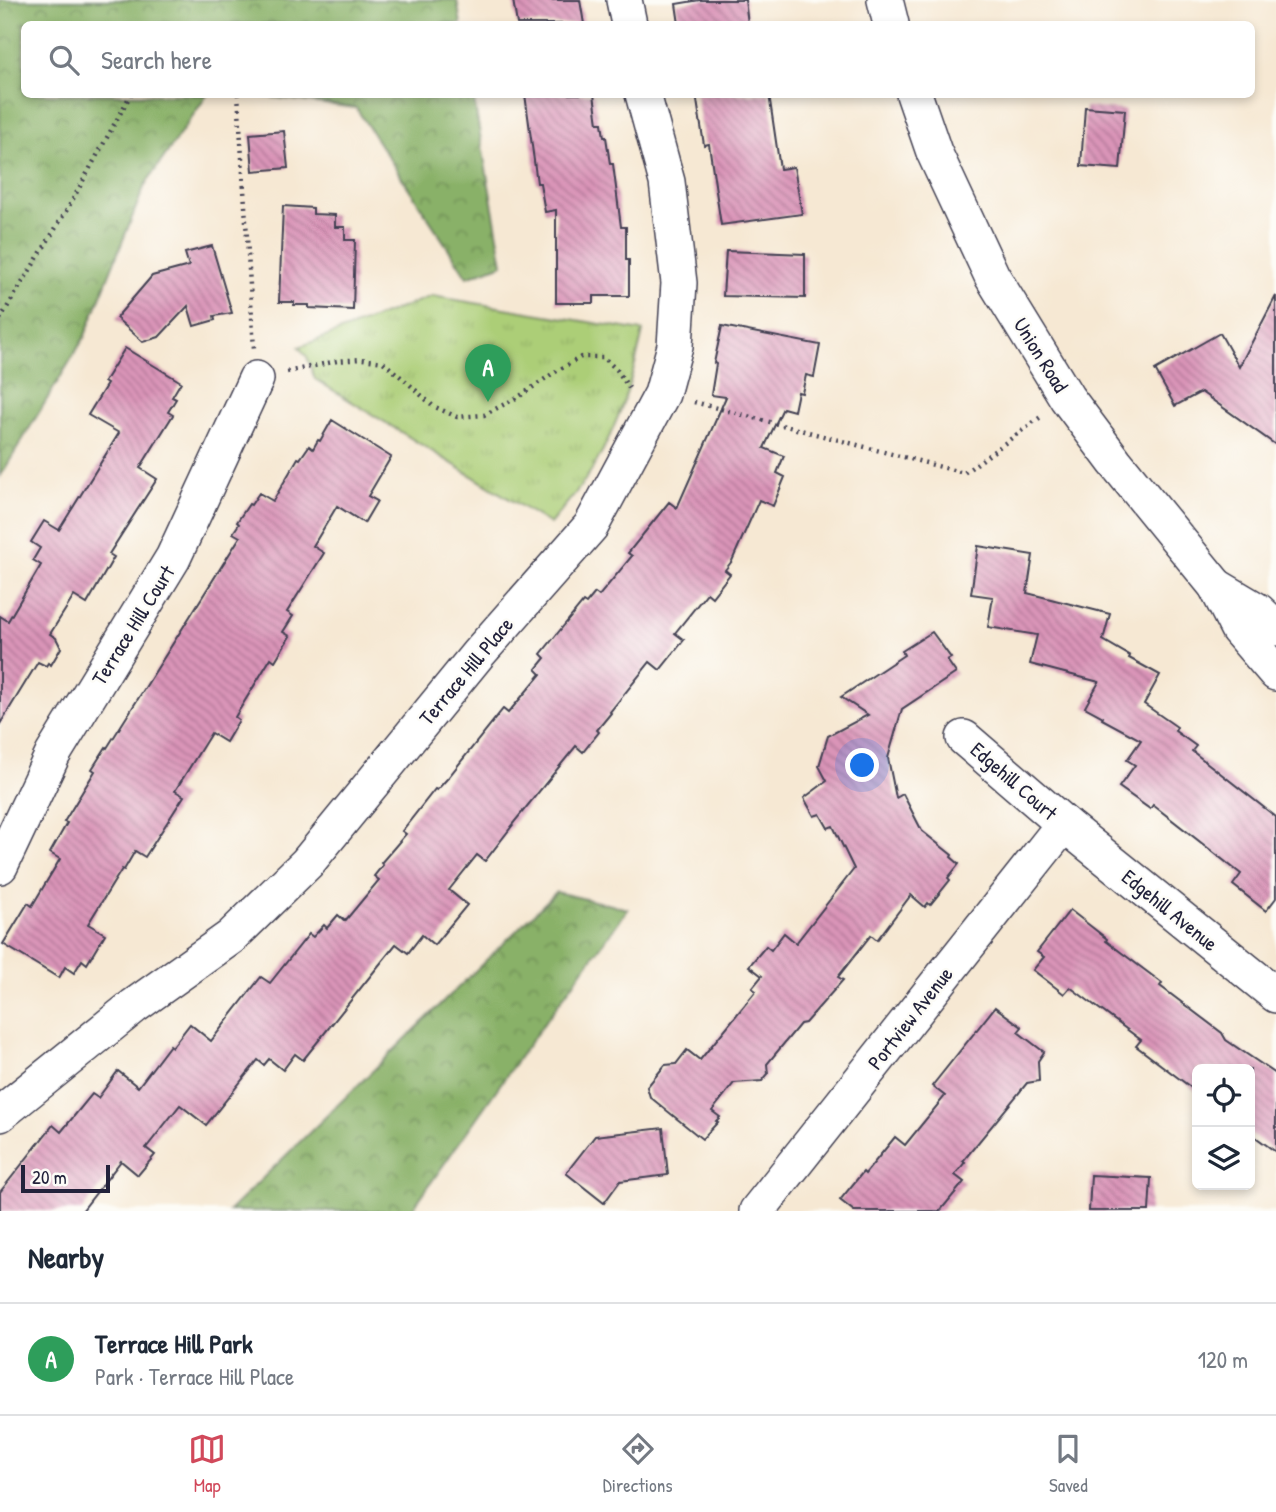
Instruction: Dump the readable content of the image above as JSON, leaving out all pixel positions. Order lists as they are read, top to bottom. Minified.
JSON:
{"streets":{"street":["Union Road","Terrace Hill Court","Terrace Hill Place","Edgehill Court","Edgehill Avenue","Portview Avenue"]},"crossings":[["Edgehill Court","Edgehill Avenue"],["Edgehill Court","Portview Avenue"],["Edgehill Avenue","Portview Avenue"]],"scale_bar":"20 m","page":{"search":"Search here","pins":"A","scale":"20 m","heading":"Nearby","list":[{"mark":"A","name":"Terrace Hill Park","note":"Park · Terrace Hill Place","value":"120 m"}],"nav":["Map","Directions","Saved"]}}
